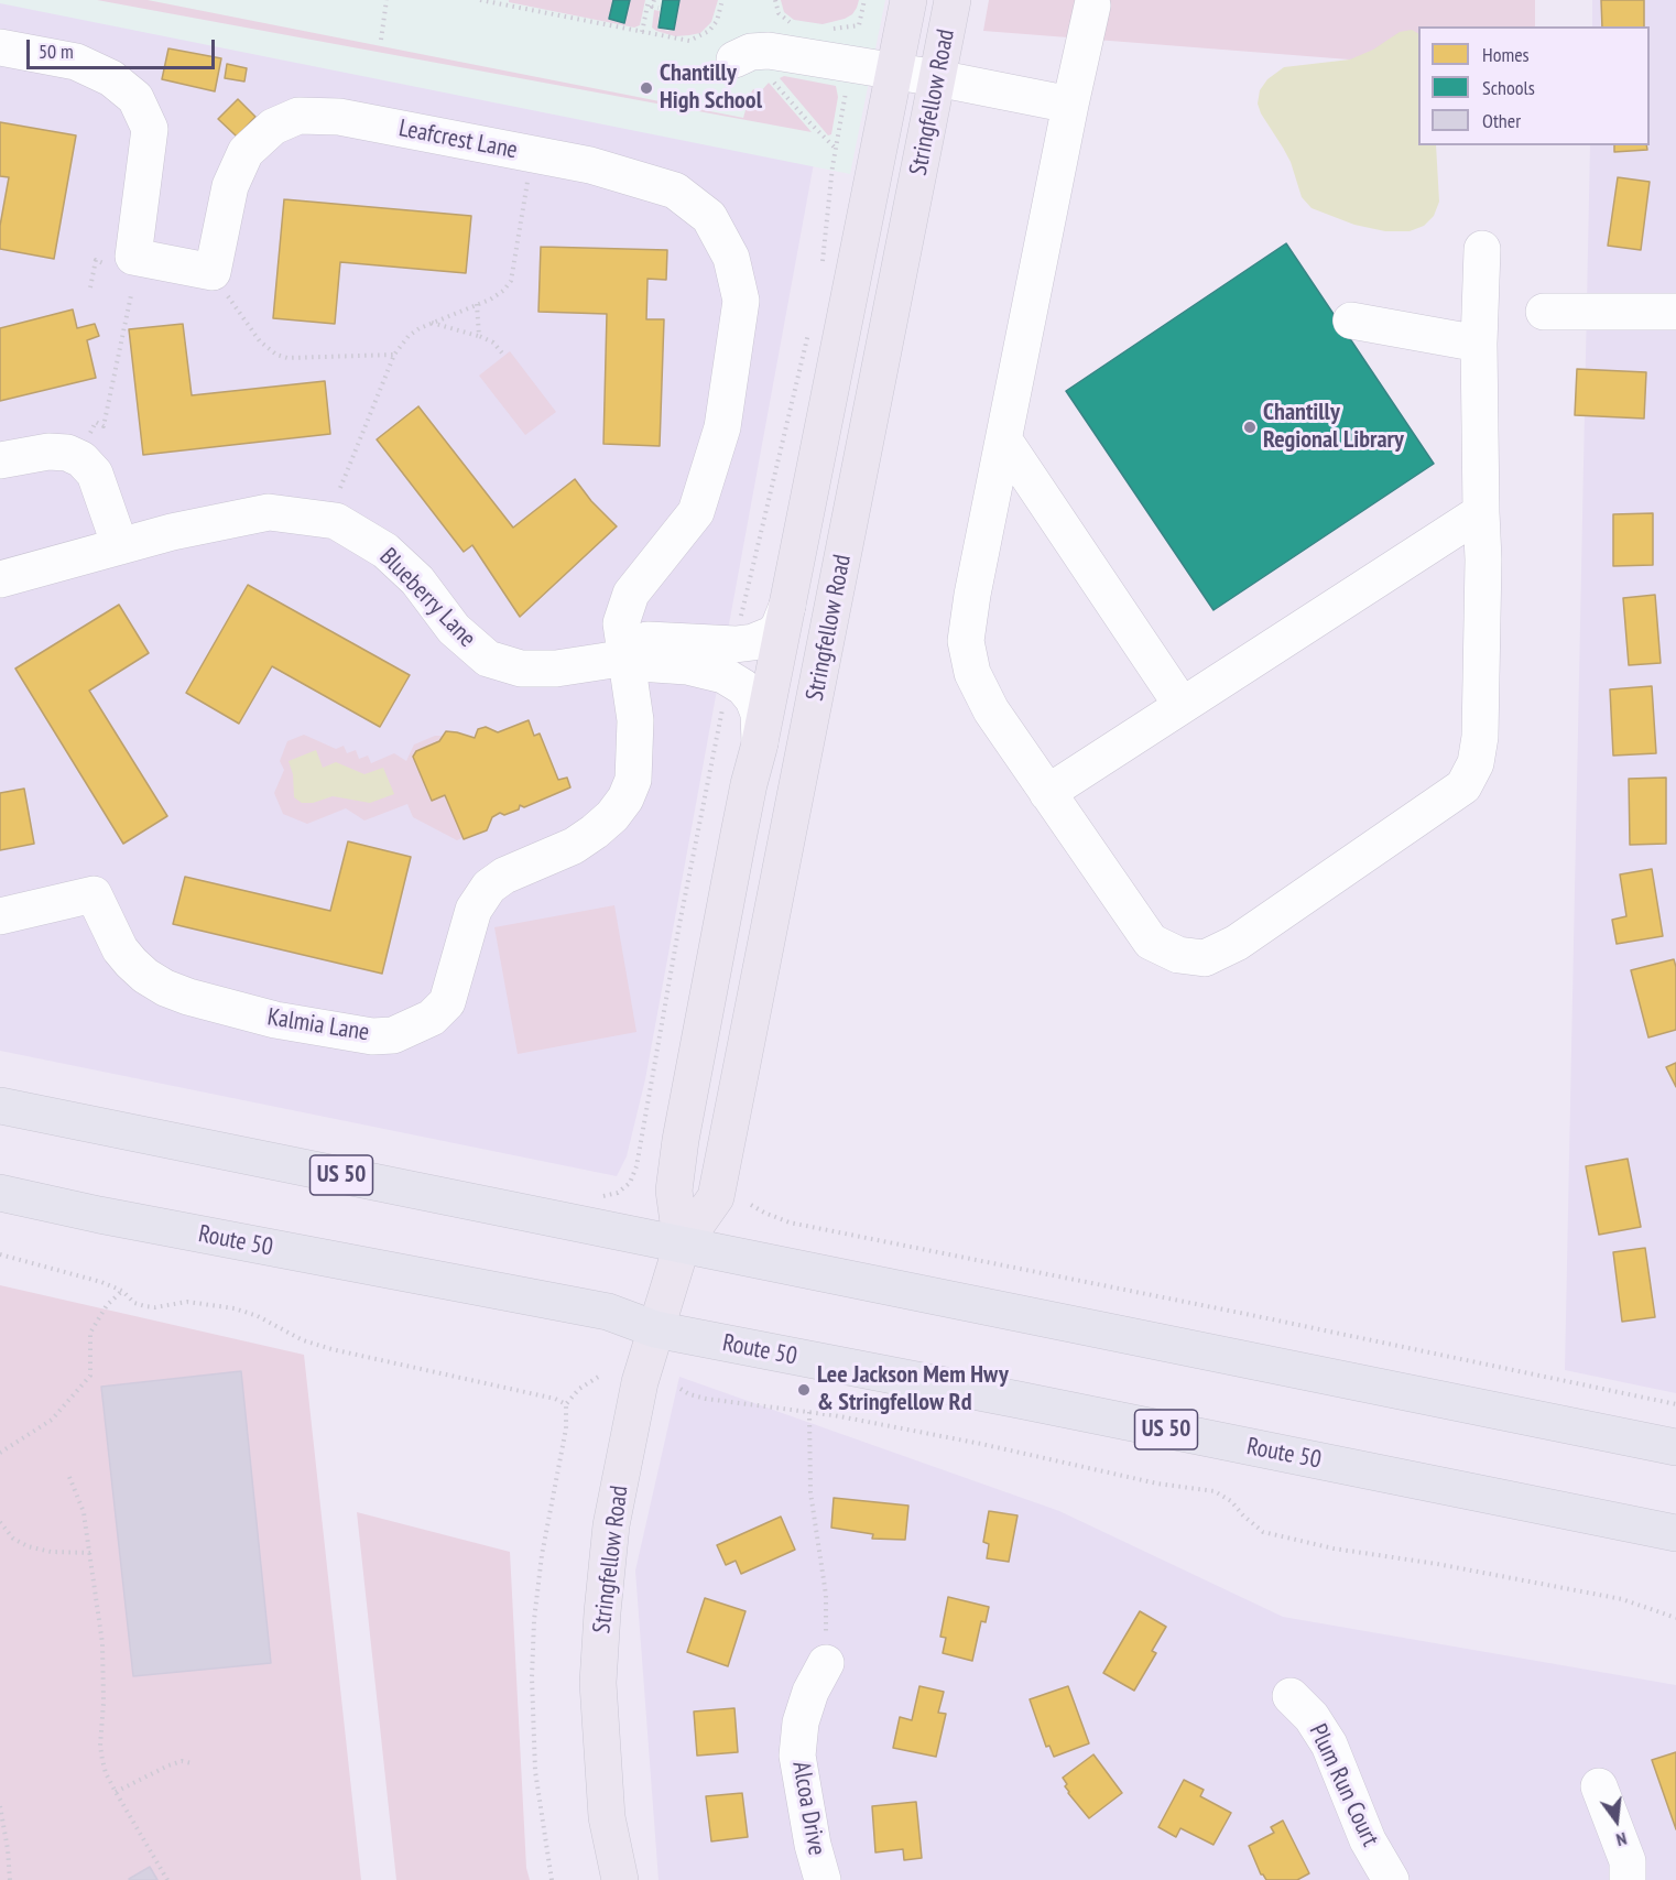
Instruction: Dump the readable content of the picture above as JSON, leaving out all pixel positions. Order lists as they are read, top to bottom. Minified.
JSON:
{"streets":{"highway":["US 50","Route 50"],"main road":["Stringfellow Road"],"street":["Leafcrest Lane","Blueberry Lane","Kalmia Lane","Plum Run Court","Alcoa Drive"]},"crossings":[["Stringfellow Road","Blueberry Lane"],["Stringfellow Road","US 50"],["Stringfellow Road","Route 50"],["Leafcrest Lane","Blueberry Lane"],["Leafcrest Lane","Kalmia Lane"],["Blueberry Lane","Kalmia Lane"]],"places":["Chantilly High School","Chantilly Regional Library","Lee Jackson Mem Hwy & Stringfellow Rd"],"legend":["Homes","Schools","Other"],"scale_bar":"50 m","north":"bottom"}
